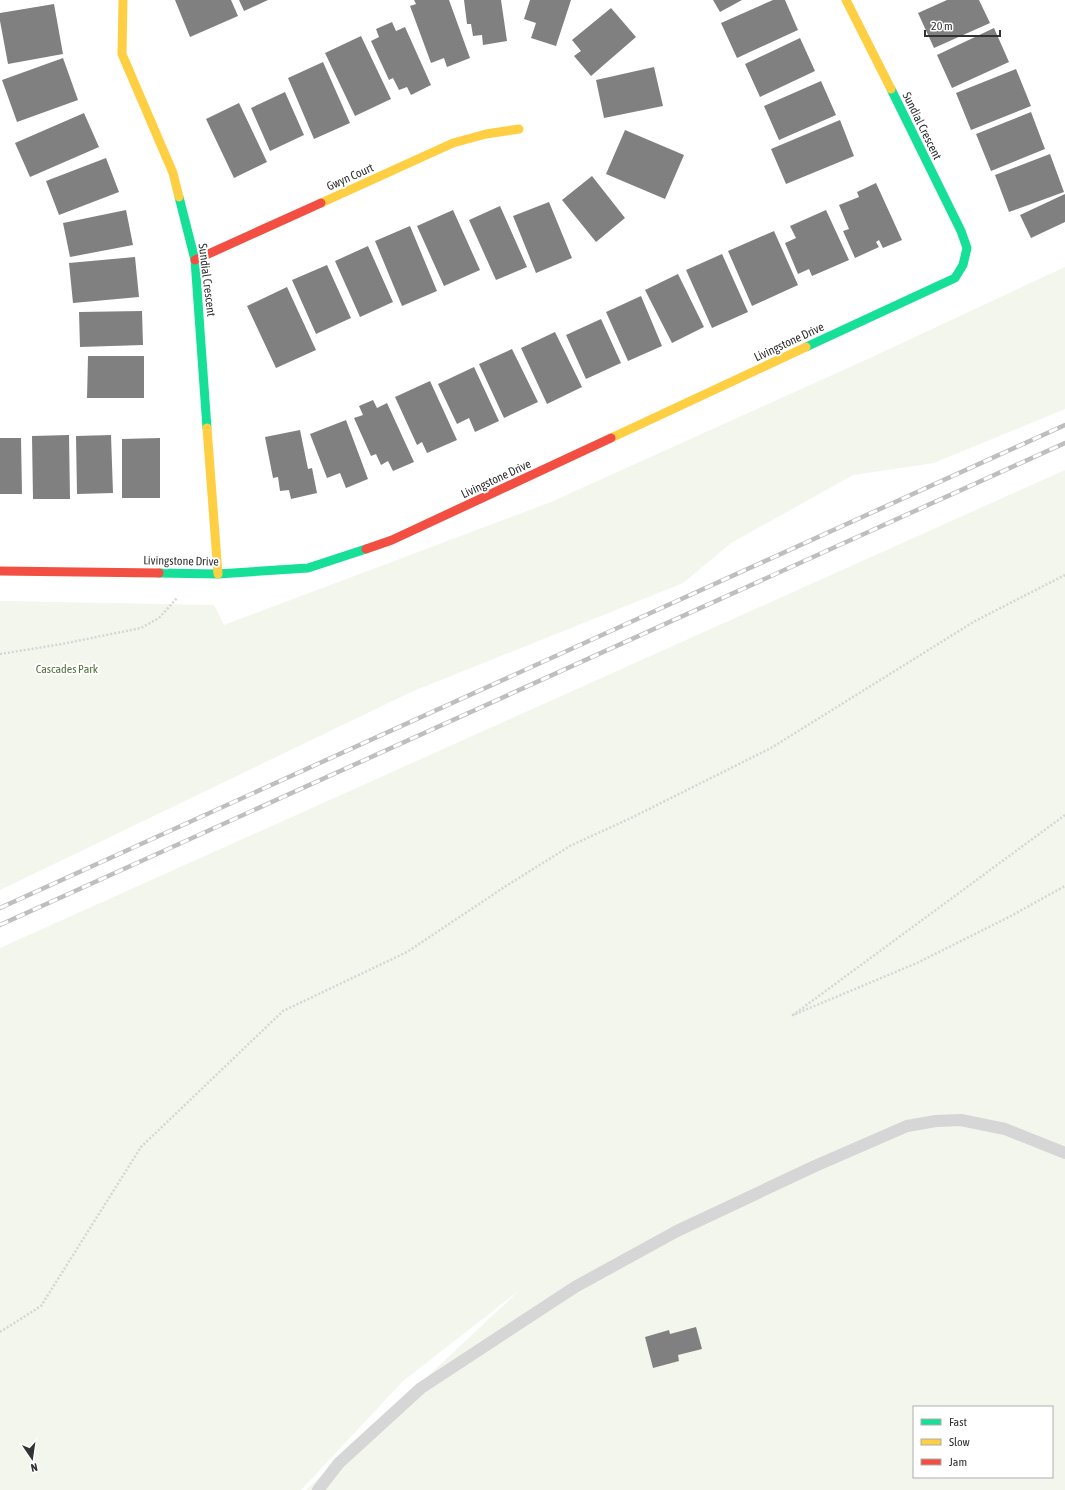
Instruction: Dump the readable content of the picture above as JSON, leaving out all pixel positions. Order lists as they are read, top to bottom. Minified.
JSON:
{"streets":{"street":["Sundial Crescent","Gwyn Court","Livingstone Drive"]},"crossings":[["Sundial Crescent","Gwyn Court"],["Sundial Crescent","Livingstone Drive"]],"parks":["Cascades Park"],"legend":["Fast","Slow","Jam"],"scale_bar":"20 m","north":"bottom"}
